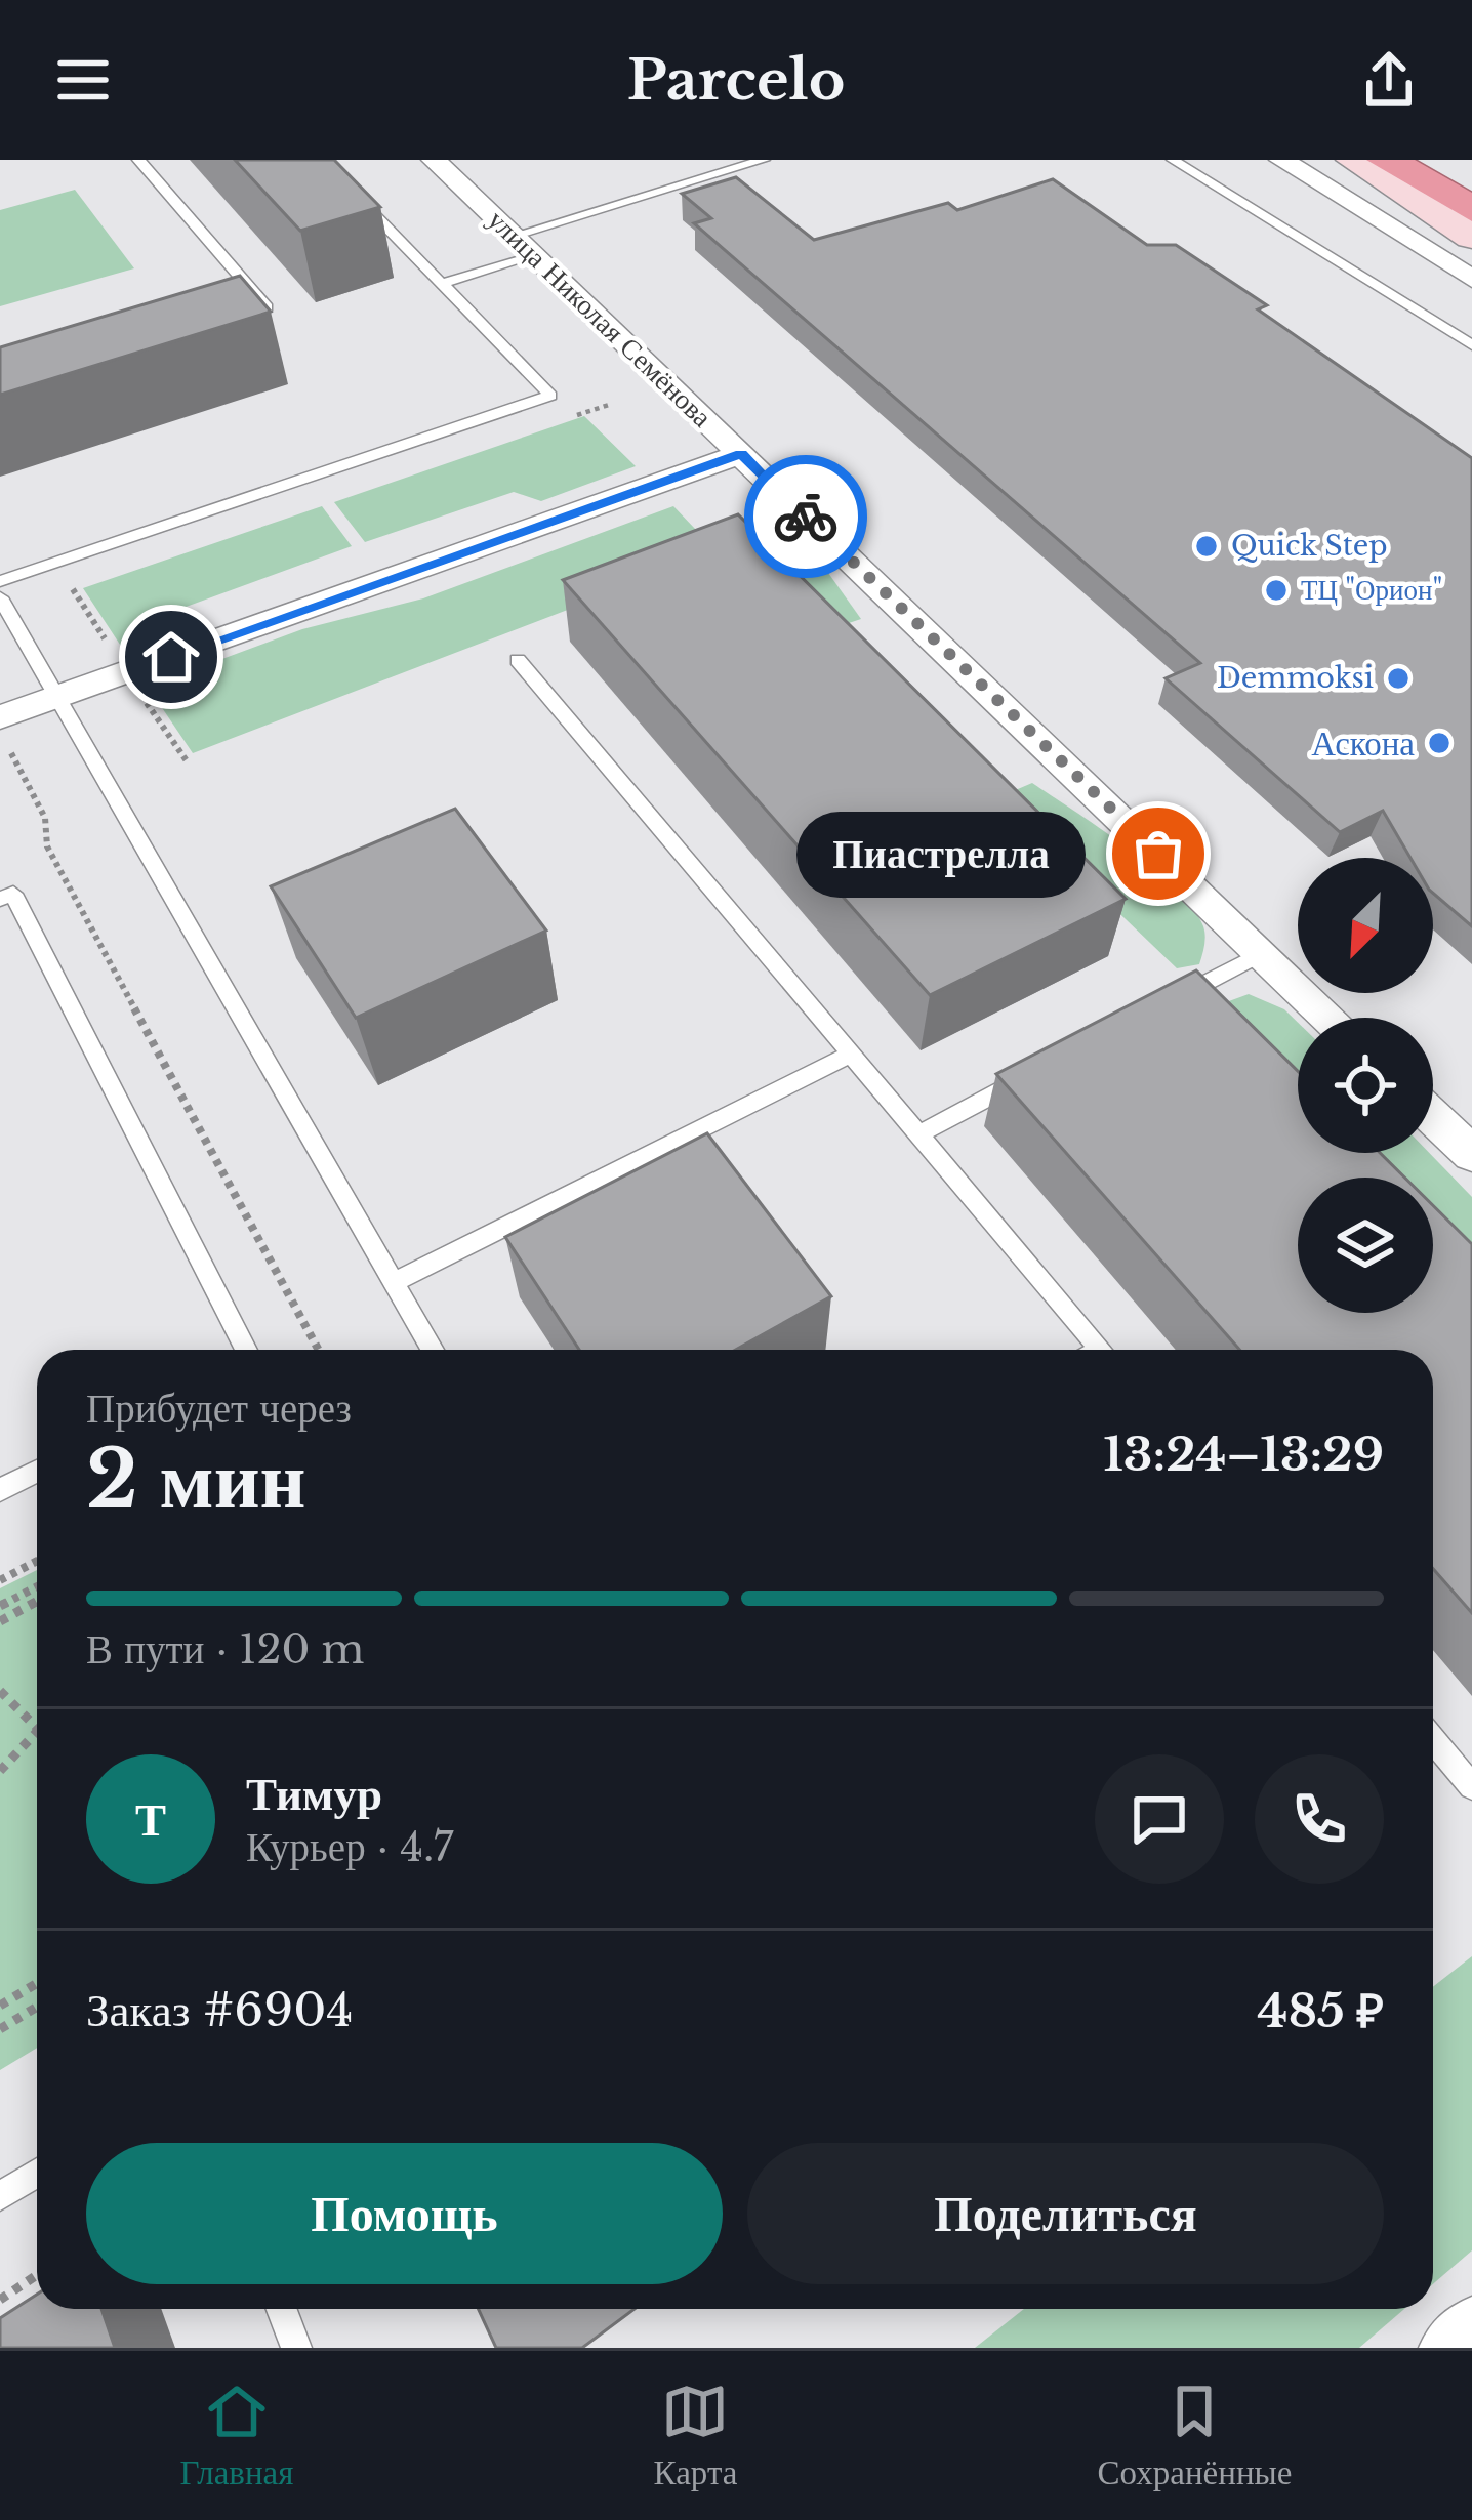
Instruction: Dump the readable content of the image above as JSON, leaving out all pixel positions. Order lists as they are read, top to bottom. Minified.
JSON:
{"streets":{"street":["улица Николая Семёнова"]},"places":["Quick Step","ТЦ \"Орион\"","Demmoksi","Аскона","Пиастрелла"],"north":"bottom left","page":{"header":"Parcelo","bubble":"Пиастрелла","heading":["2 мин","Прибудет через","13:24–13:29"],"panel":["Тимур","Курьер · 4.7","Заказ #6904","485 ₽"],"bar":"В пути · 120 m","round":"Т","buttons":["Помощь","Поделиться"],"tabs":["Главная","Карта","Сохранённые"]}}
